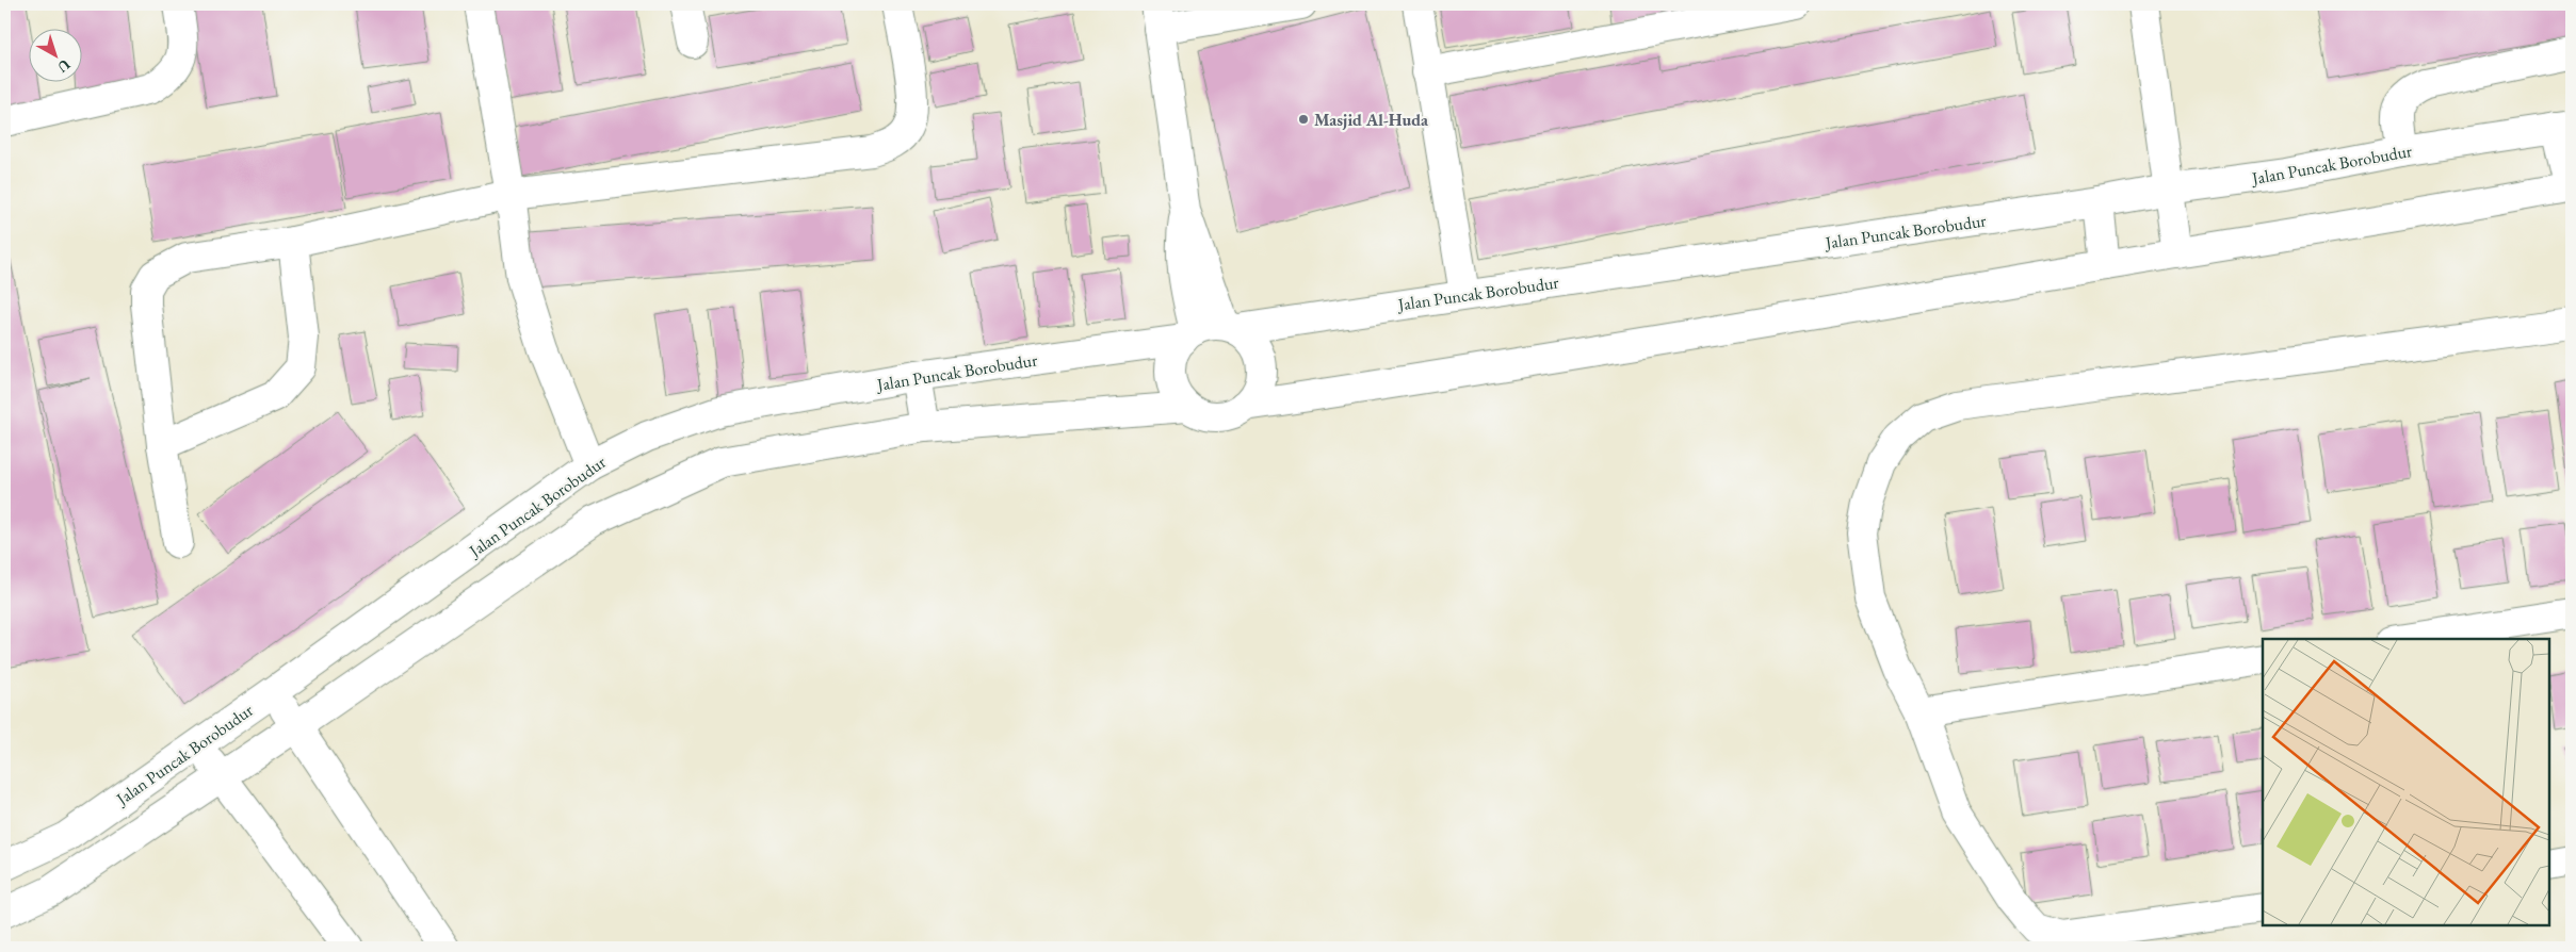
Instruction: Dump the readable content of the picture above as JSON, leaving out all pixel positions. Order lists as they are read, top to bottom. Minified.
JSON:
{"streets":{"street":["Jalan Puncak Borobudur"]},"places":["Masjid Al-Huda"],"north":"bottom right"}
